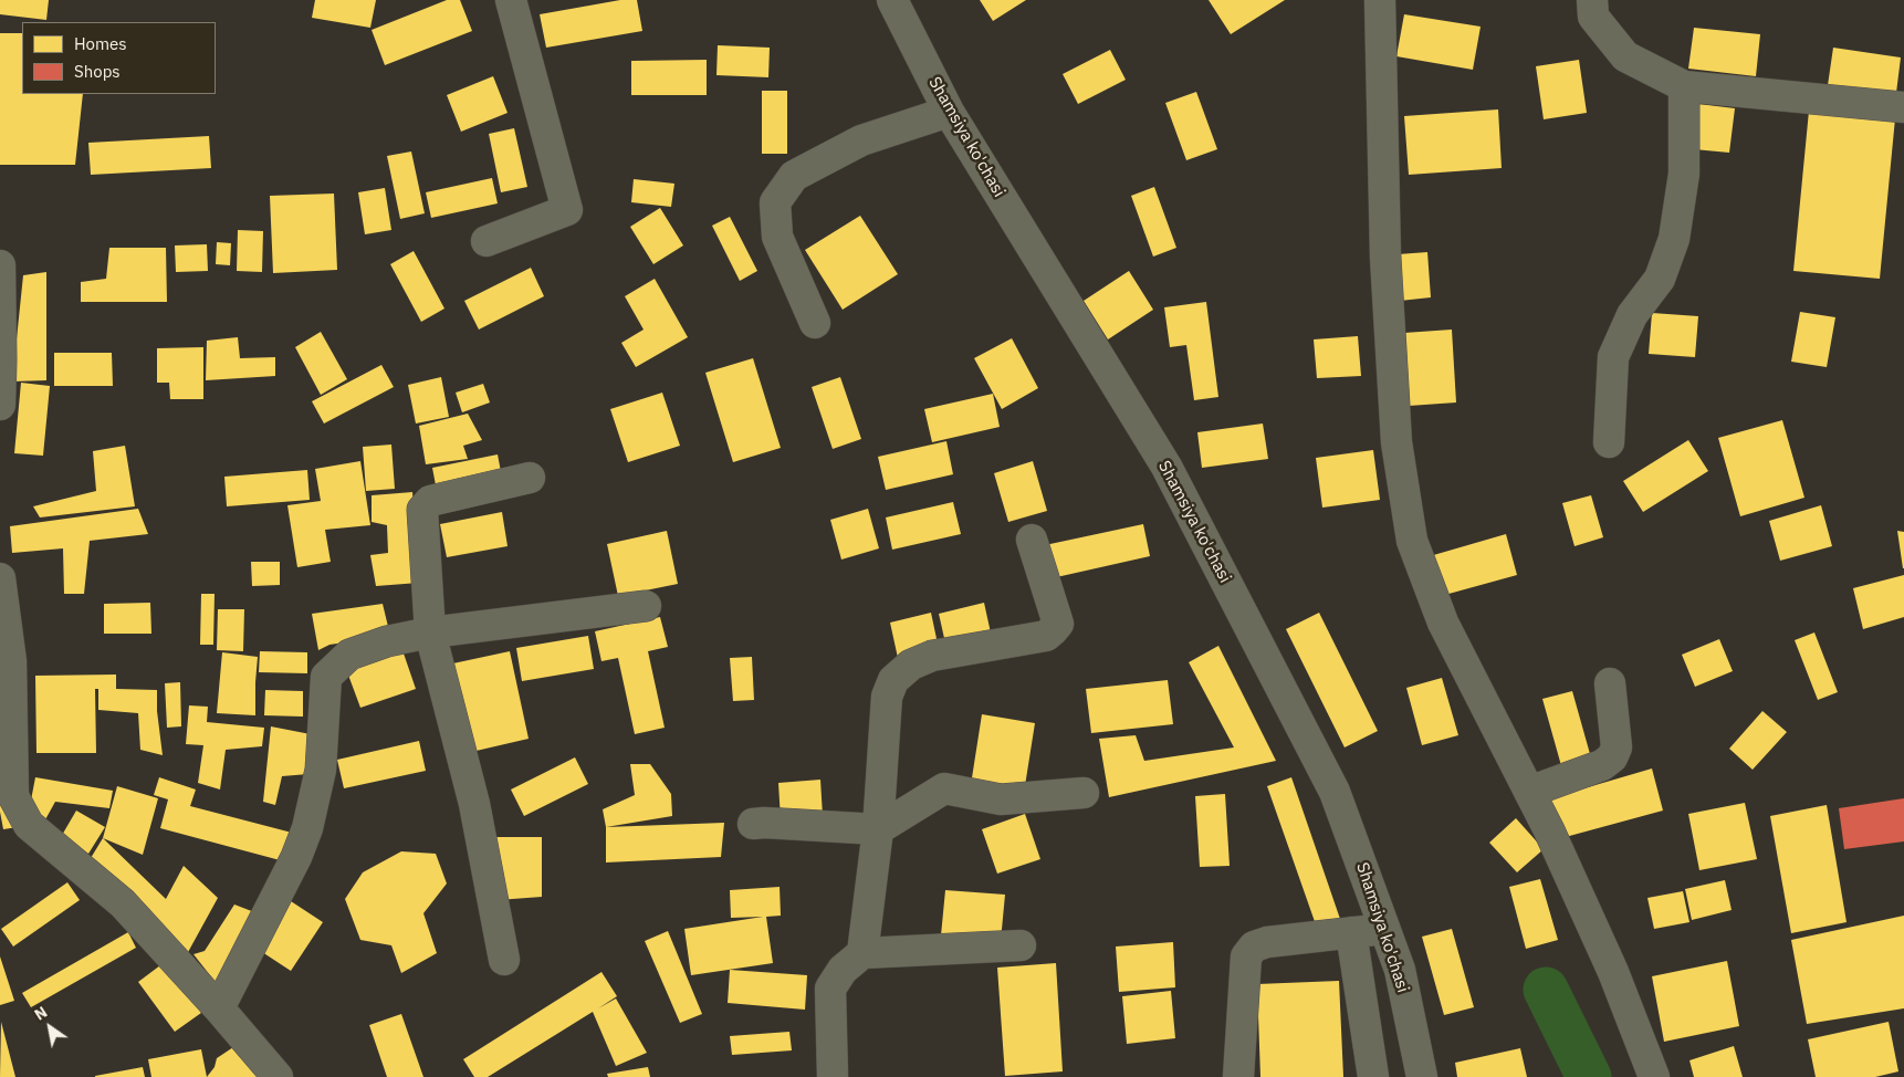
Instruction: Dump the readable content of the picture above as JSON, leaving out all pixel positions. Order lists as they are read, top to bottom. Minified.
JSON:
{"streets":{"street":["Shamsiya ko'chasi"]},"legend":["Homes","Shops"],"north":"top left"}
